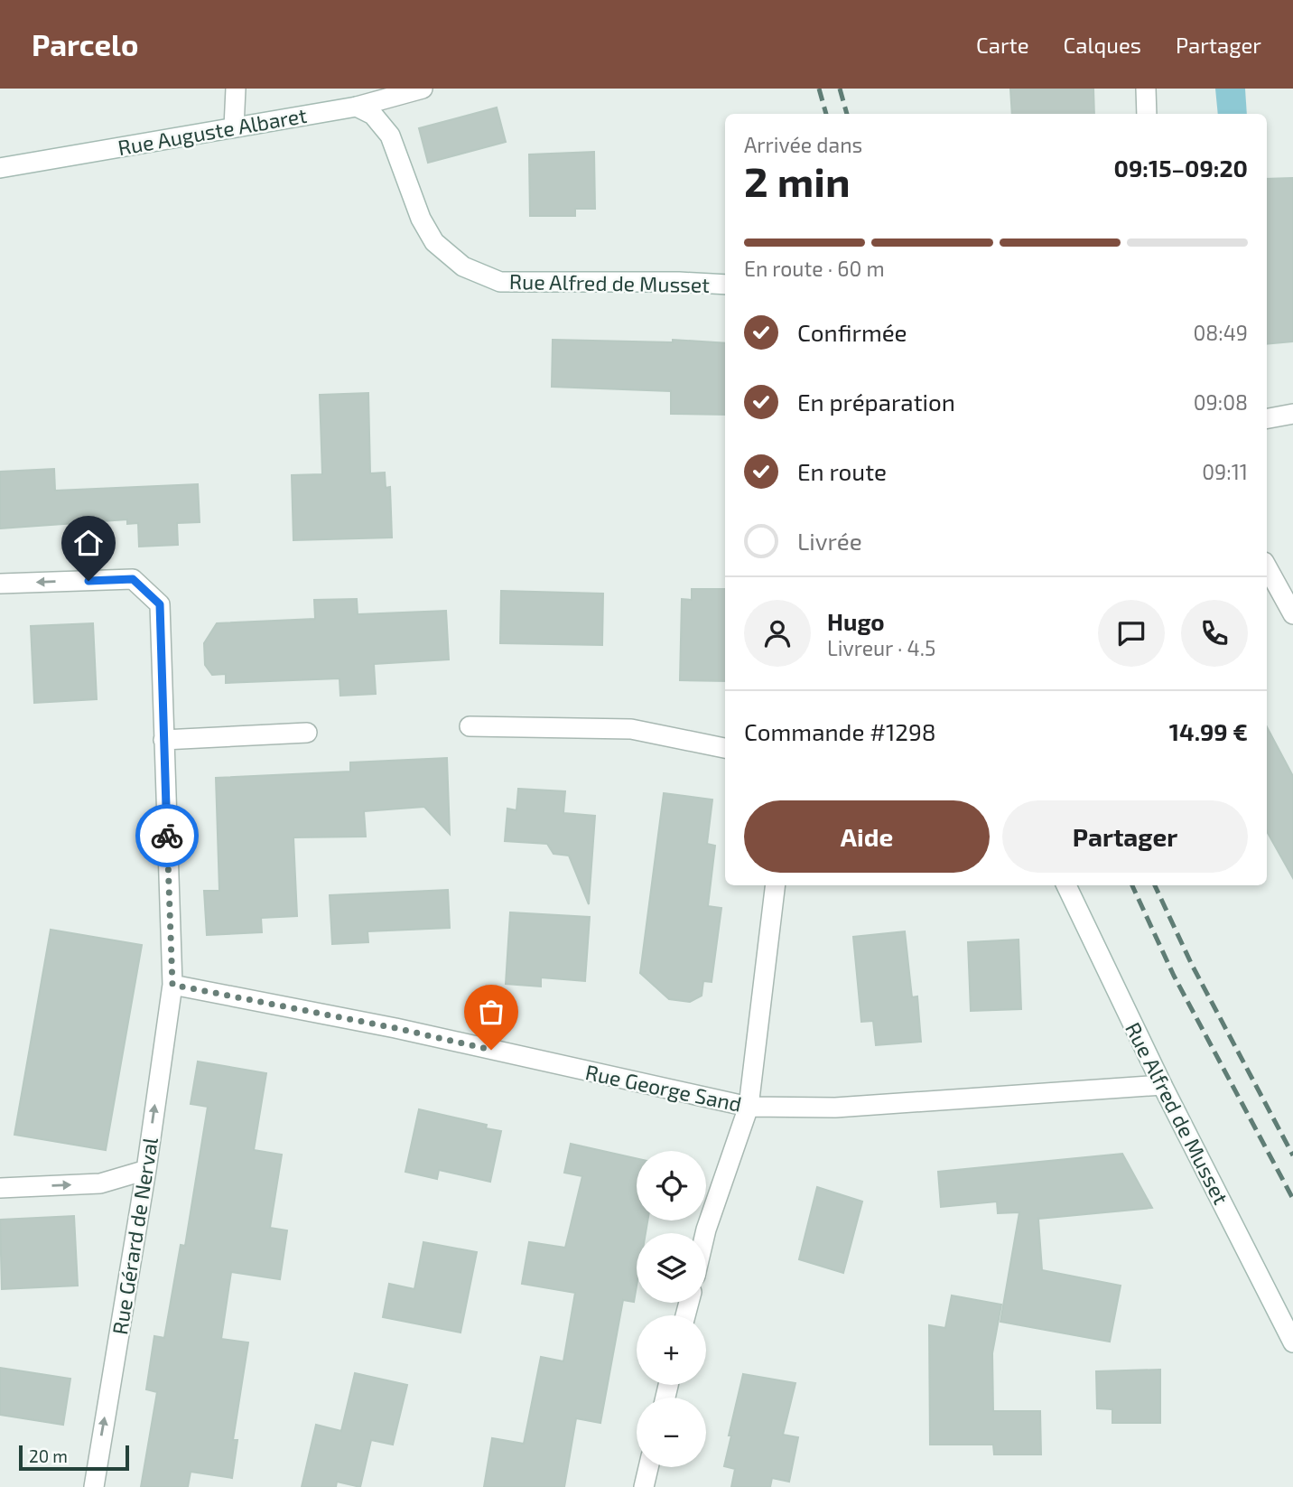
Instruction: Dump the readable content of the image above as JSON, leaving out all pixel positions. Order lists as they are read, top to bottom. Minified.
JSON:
{"streets":{"street":["Rue Auguste Albaret","Rue Alfred de Musset","Rue George Sand","Rue Gérard de Nerval"]},"crossings":[["Rue Auguste Albaret","Rue Alfred de Musset"],["Rue Alfred de Musset","Rue George Sand"],["Rue George Sand","Rue Gérard de Nerval"]],"one_way":["Rue Gérard de Nerval"],"scale_bar":"20 m","page":{"header":"Parcelo","nav":["Carte","Calques","Partager"],"heading":["2 min","Arrivée dans","09:15–09:20"],"panel":["Hugo","Livreur · 4.5","Commande #1298","14.99 €"],"bar":"En route · 60 m","list":[["Confirmée","08:49"],["En préparation","09:08"],["En route","09:11"],"Livrée"],"buttons":["Aide","Partager"],"map_buttons":["+","−"],"scale":"20 m"}}
